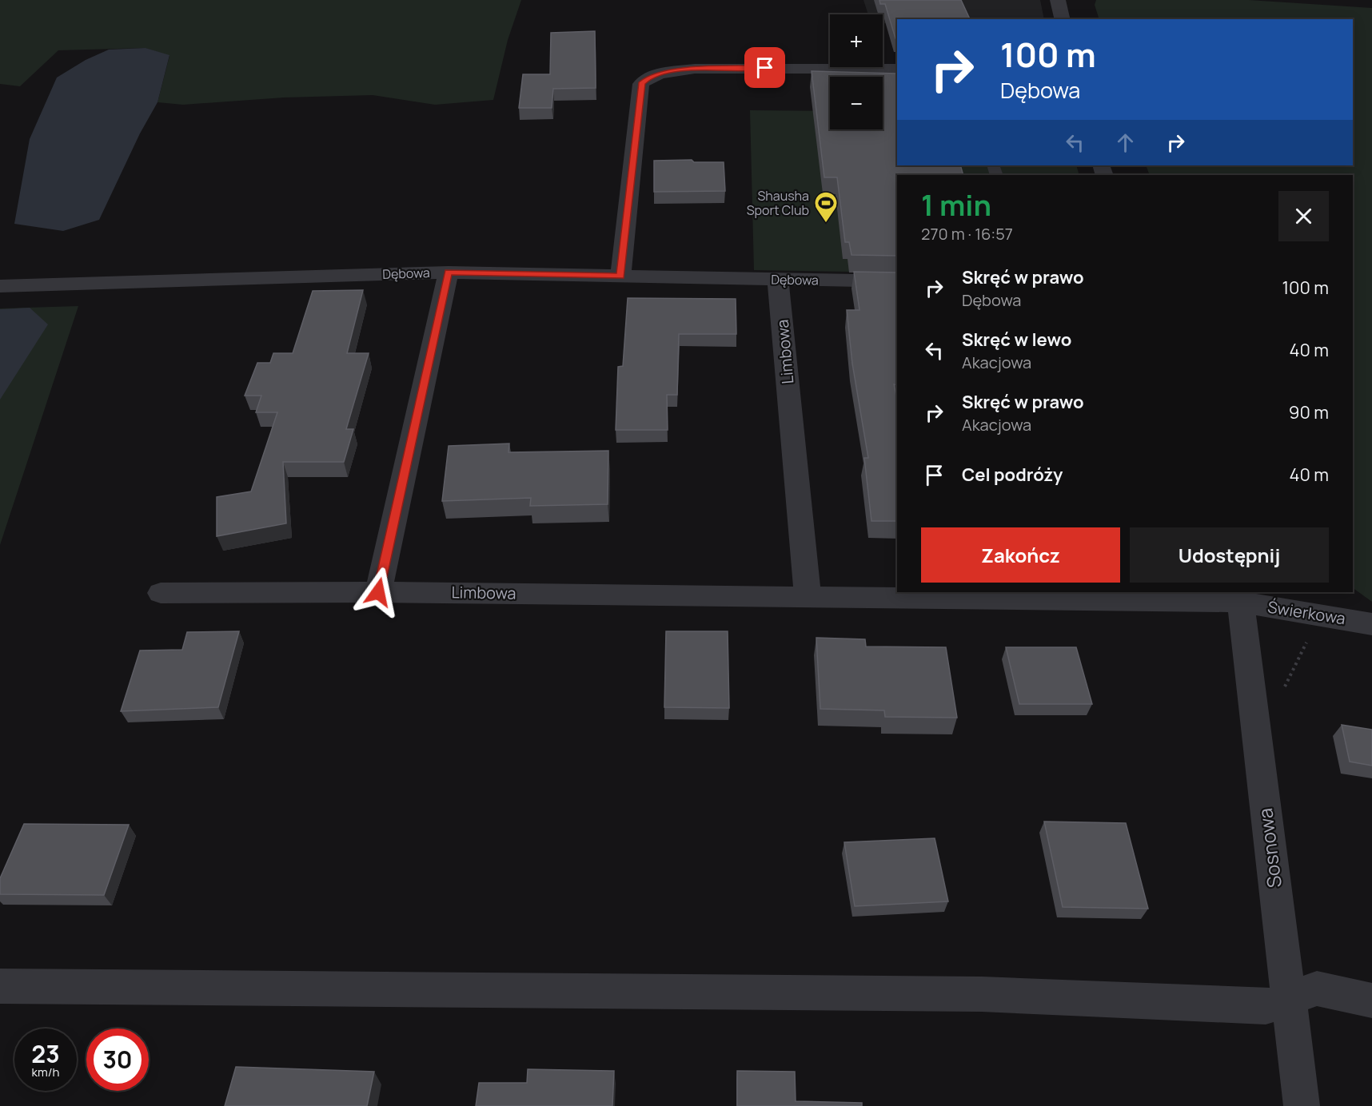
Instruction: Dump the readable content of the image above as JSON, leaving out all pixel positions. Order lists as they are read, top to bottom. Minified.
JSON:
{"streets":{"street":["Dębowa","Limbowa","Świerkowa","Sosnowa"]},"crossings":[["Dębowa","Limbowa"],["Limbowa","Świerkowa"],["Limbowa","Sosnowa"],["Świerkowa","Sosnowa"]],"places":{"sports":["Shausha Sport Club"]},"page":{"map_buttons":["+","−"],"turn":["100 m","Dębowa"],"heading":["1 min","270 m · 16:57"],"list":[{"name":"Skręć w prawo","note":"Dębowa","value":"100 m"},{"name":"Skręć w lewo","note":"Akacjowa","value":"40 m"},{"name":"Skręć w prawo","note":"Akacjowa","value":"90 m"},{"name":"Cel podróży","value":"40 m"}],"buttons":["Zakończ","Udostępnij"],"speed":"23 km/h","limit":"30"}}
